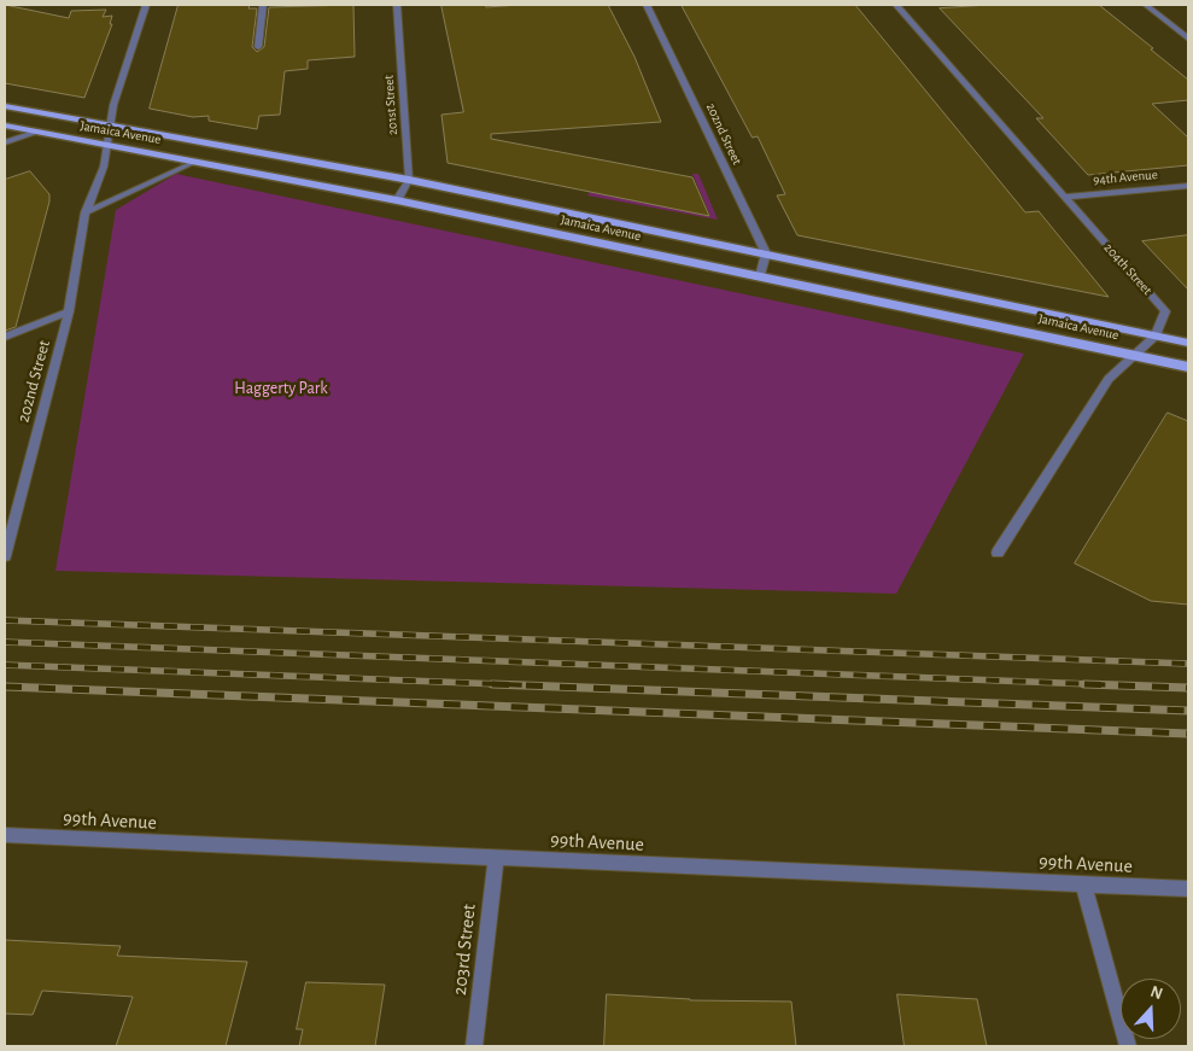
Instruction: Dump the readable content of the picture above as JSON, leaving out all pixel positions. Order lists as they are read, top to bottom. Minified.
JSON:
{"streets":{"main road":["Jamaica Avenue"],"street":["201st Street","202nd Street","94th Avenue","204th Street","99th Avenue","203rd Street"]},"crossings":[["201st Street","Jamaica Avenue"],["Jamaica Avenue","202nd Street"],["Jamaica Avenue","204th Street"],["94th Avenue","204th Street"],["99th Avenue","203rd Street"]],"parks":["Haggerty Park"],"north":"top"}
